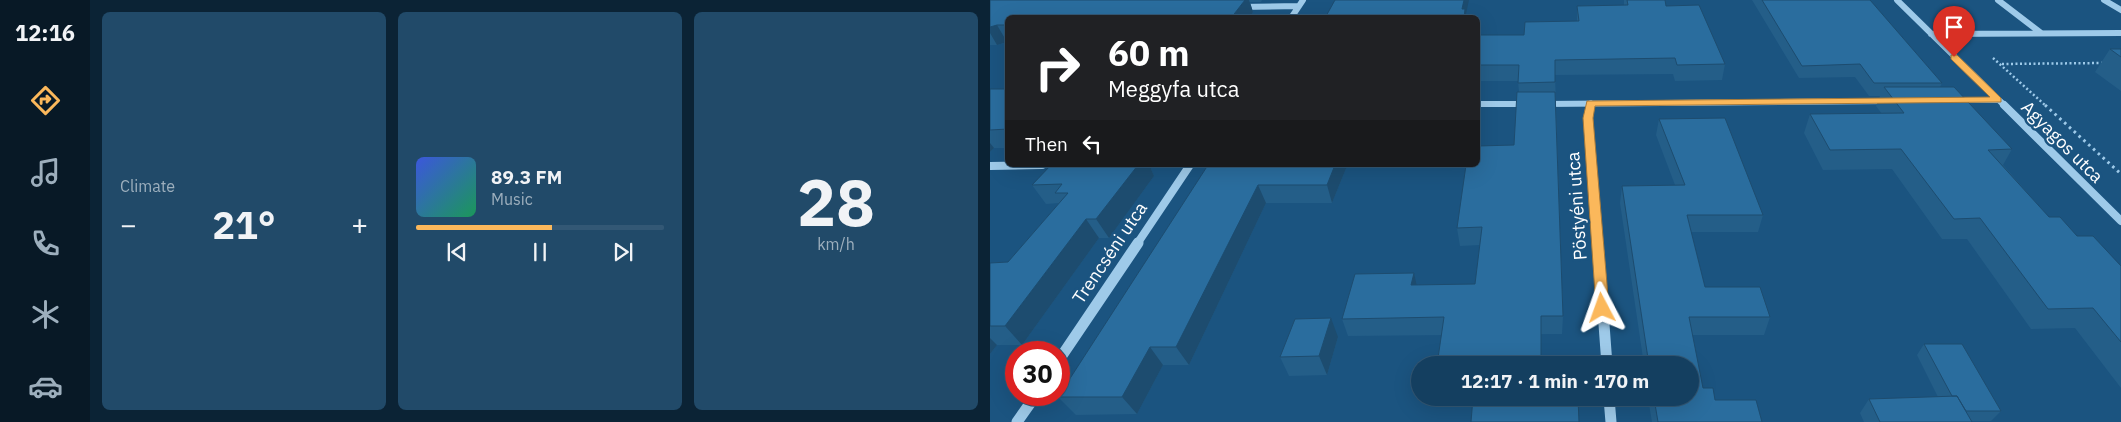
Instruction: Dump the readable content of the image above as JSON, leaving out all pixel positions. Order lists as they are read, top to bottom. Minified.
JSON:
{"streets":{"street":["Agyagos utca","Pöstyéni utca","Trencséni utca"]},"page":{"tabs":"12:16","tile":["Climate",["28","km/h"]],"turn":["60 m","Meggyfa utca"],"then":"Then","song":["89.3 FM","Music"],"heat":["−","21°","+"],"limit":"30","trip":"12:17 · 1 min · 170 m"}}
